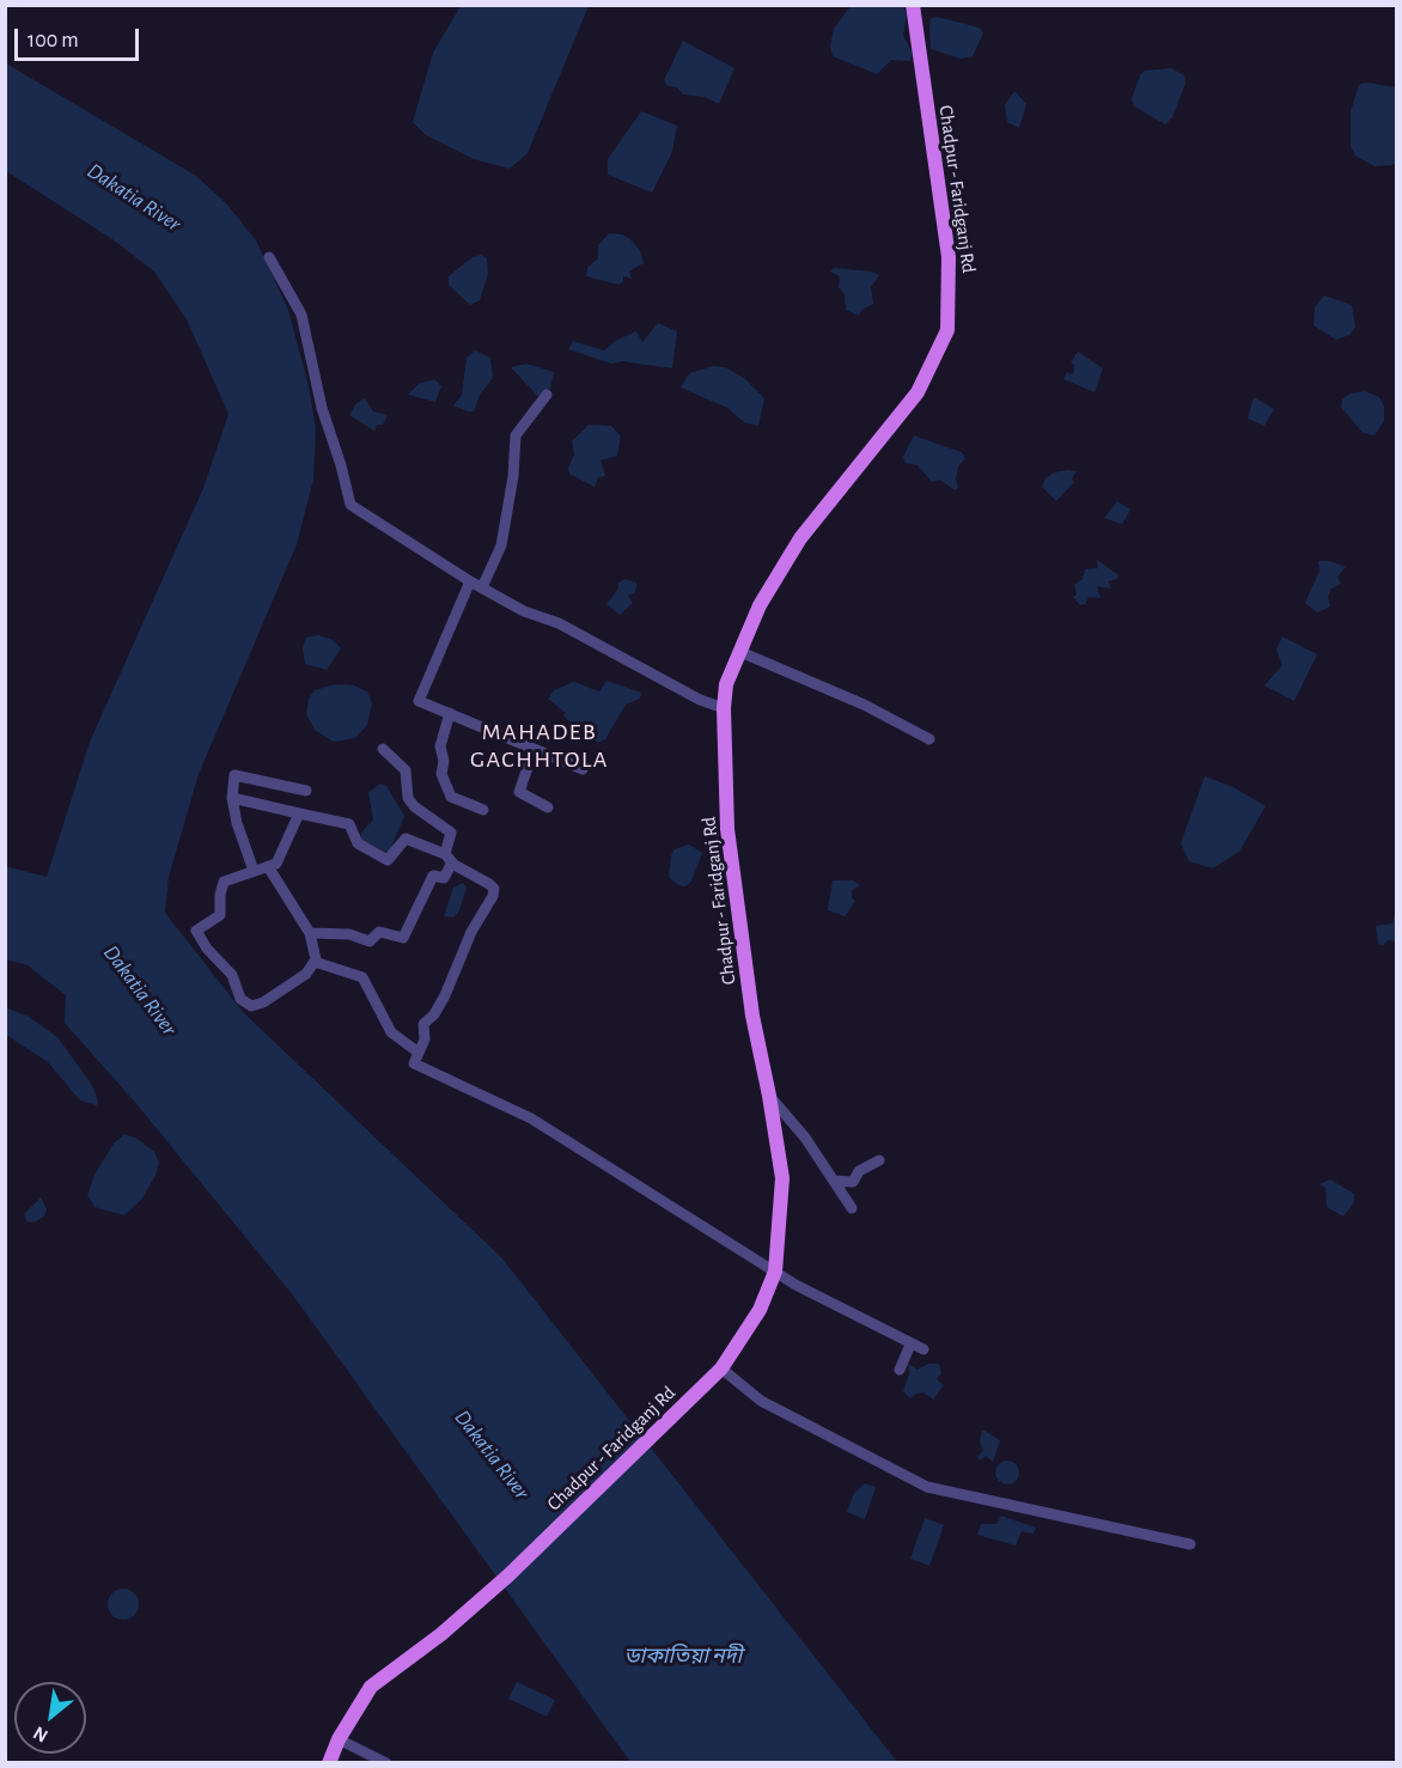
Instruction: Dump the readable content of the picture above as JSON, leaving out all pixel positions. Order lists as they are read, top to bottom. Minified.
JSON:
{"streets":{"main road":["Chadpur - Faridganj Rd"]},"districts":["MAHADEB GACHHTOLA"],"water":["Dakatia River","ডাকাতিয়া নদী"],"scale_bar":"100 m","north":"bottom left"}
